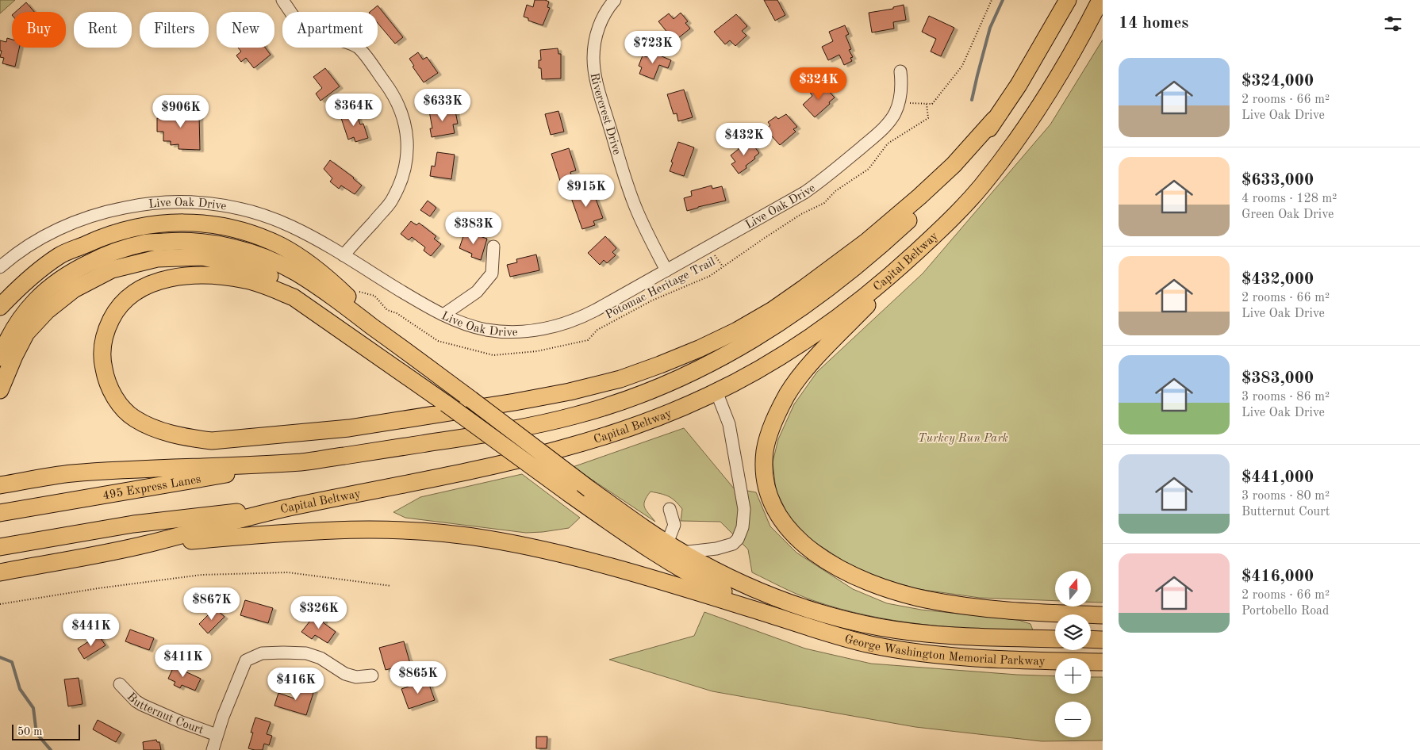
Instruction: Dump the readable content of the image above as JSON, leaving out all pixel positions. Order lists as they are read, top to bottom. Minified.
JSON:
{"streets":{"highway":["Capital Beltway","495 Express Lanes","George Washington Memorial Parkway"],"street":["Rivercrest Drive","Live Oak Drive","Butternut Court"],"path":["Potomac Heritage Trail"]},"crossings":[["Rivercrest Drive","Live Oak Drive"]],"parks":["Turkey Run Park"],"scale_bar":"50 m","north":"top","page":{"heading":"14 homes","chip":["Buy","Rent","Filters","New","Apartment"],"price":["$723K","$324K","$633K","$364K","$906K","$432K","$915K","$383K","$867K","$326K","$441K","$411K","$865K","$416K"],"list":[{"name":"$324,000","note":"2 rooms · 66 m² · Live Oak Drive"},{"name":"$633,000","note":"4 rooms · 128 m² · Green Oak Drive"},{"name":"$432,000","note":"2 rooms · 66 m² · Live Oak Drive"},{"name":"$383,000","note":"3 rooms · 86 m² · Live Oak Drive"},{"name":"$441,000","note":"3 rooms · 80 m² · Butternut Court"},{"name":"$416,000","note":"2 rooms · 66 m² · Portobello Road"}],"map_buttons":["+","−"],"scale":"50 m"}}
